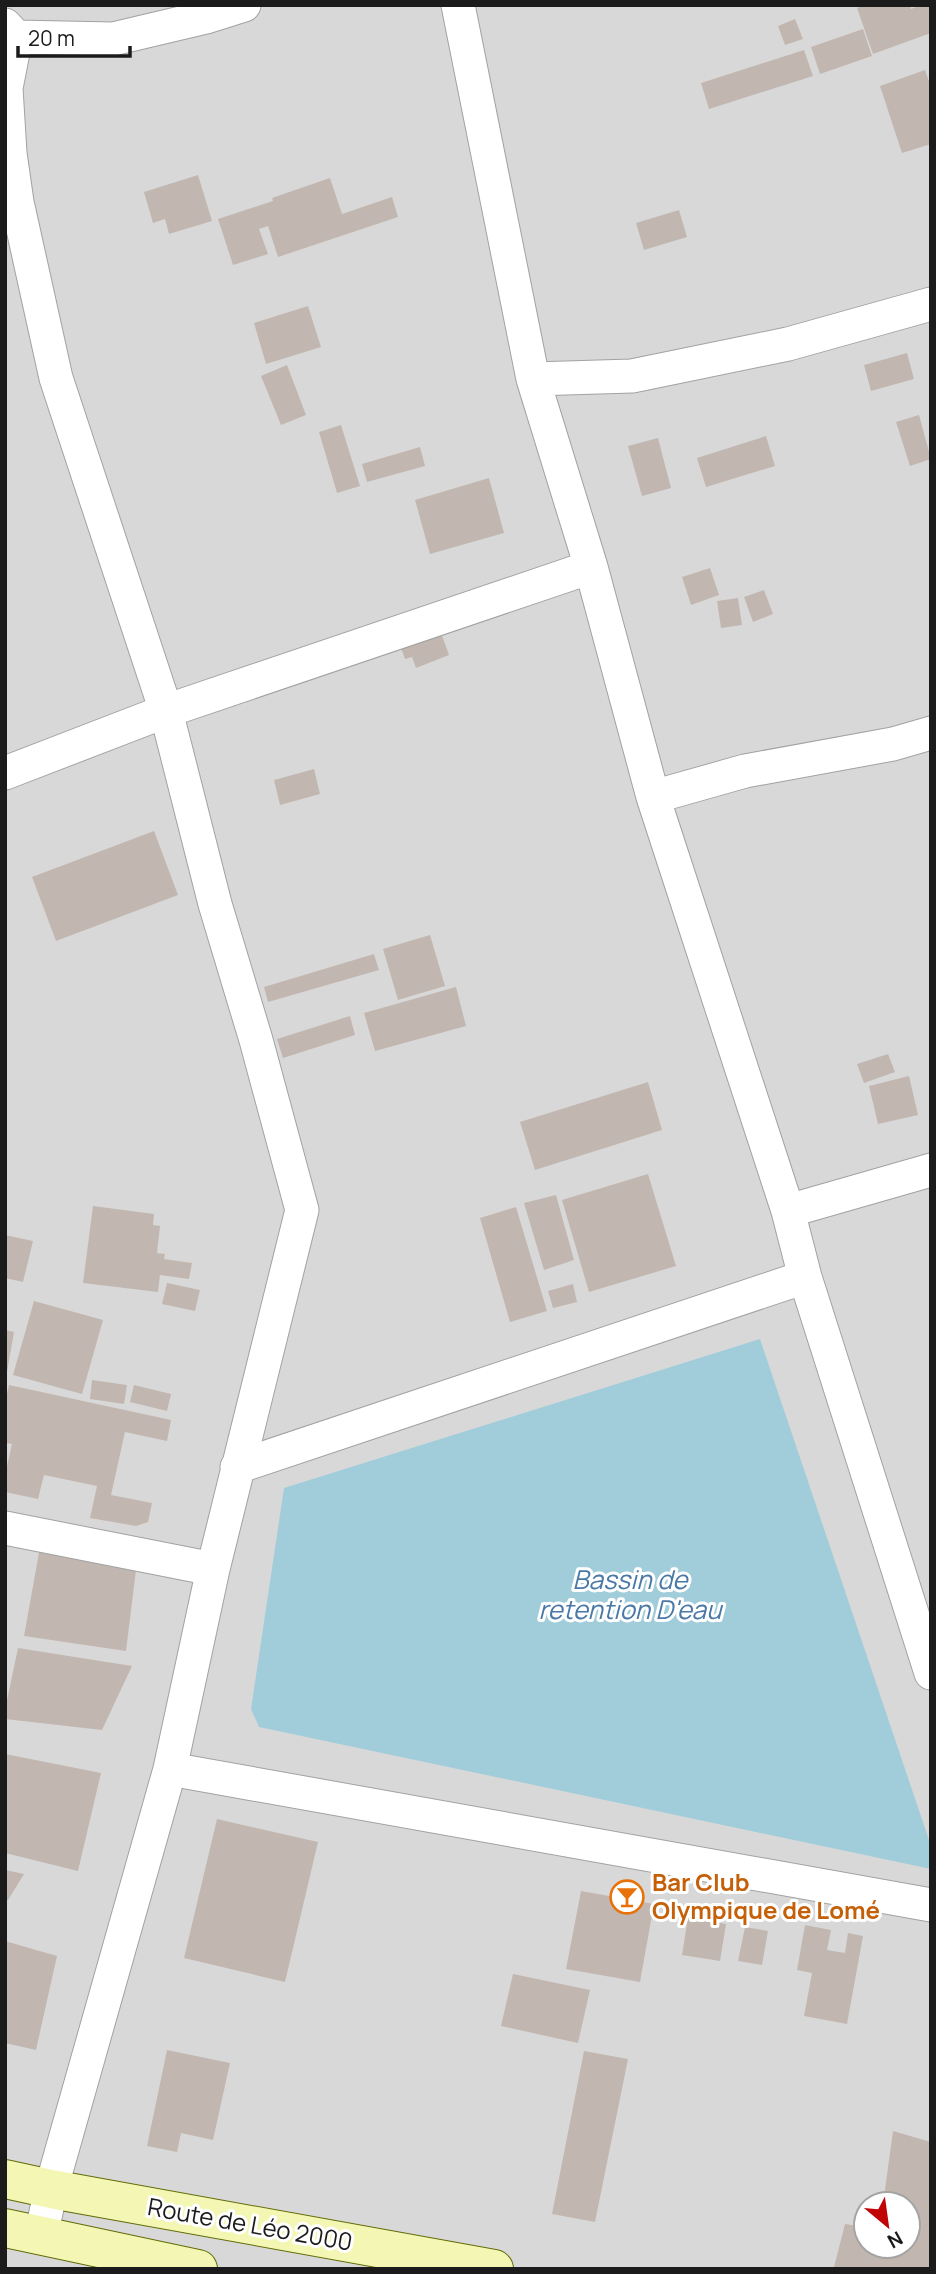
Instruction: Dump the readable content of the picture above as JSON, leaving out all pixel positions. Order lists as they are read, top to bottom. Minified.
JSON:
{"streets":{"street":["Route de Léo 2000"]},"water":["Bassin de retention D'eau"],"places":{"bar":["Bar Club Olympique de Lomé"]},"scale_bar":"20 m","north":"bottom right"}
